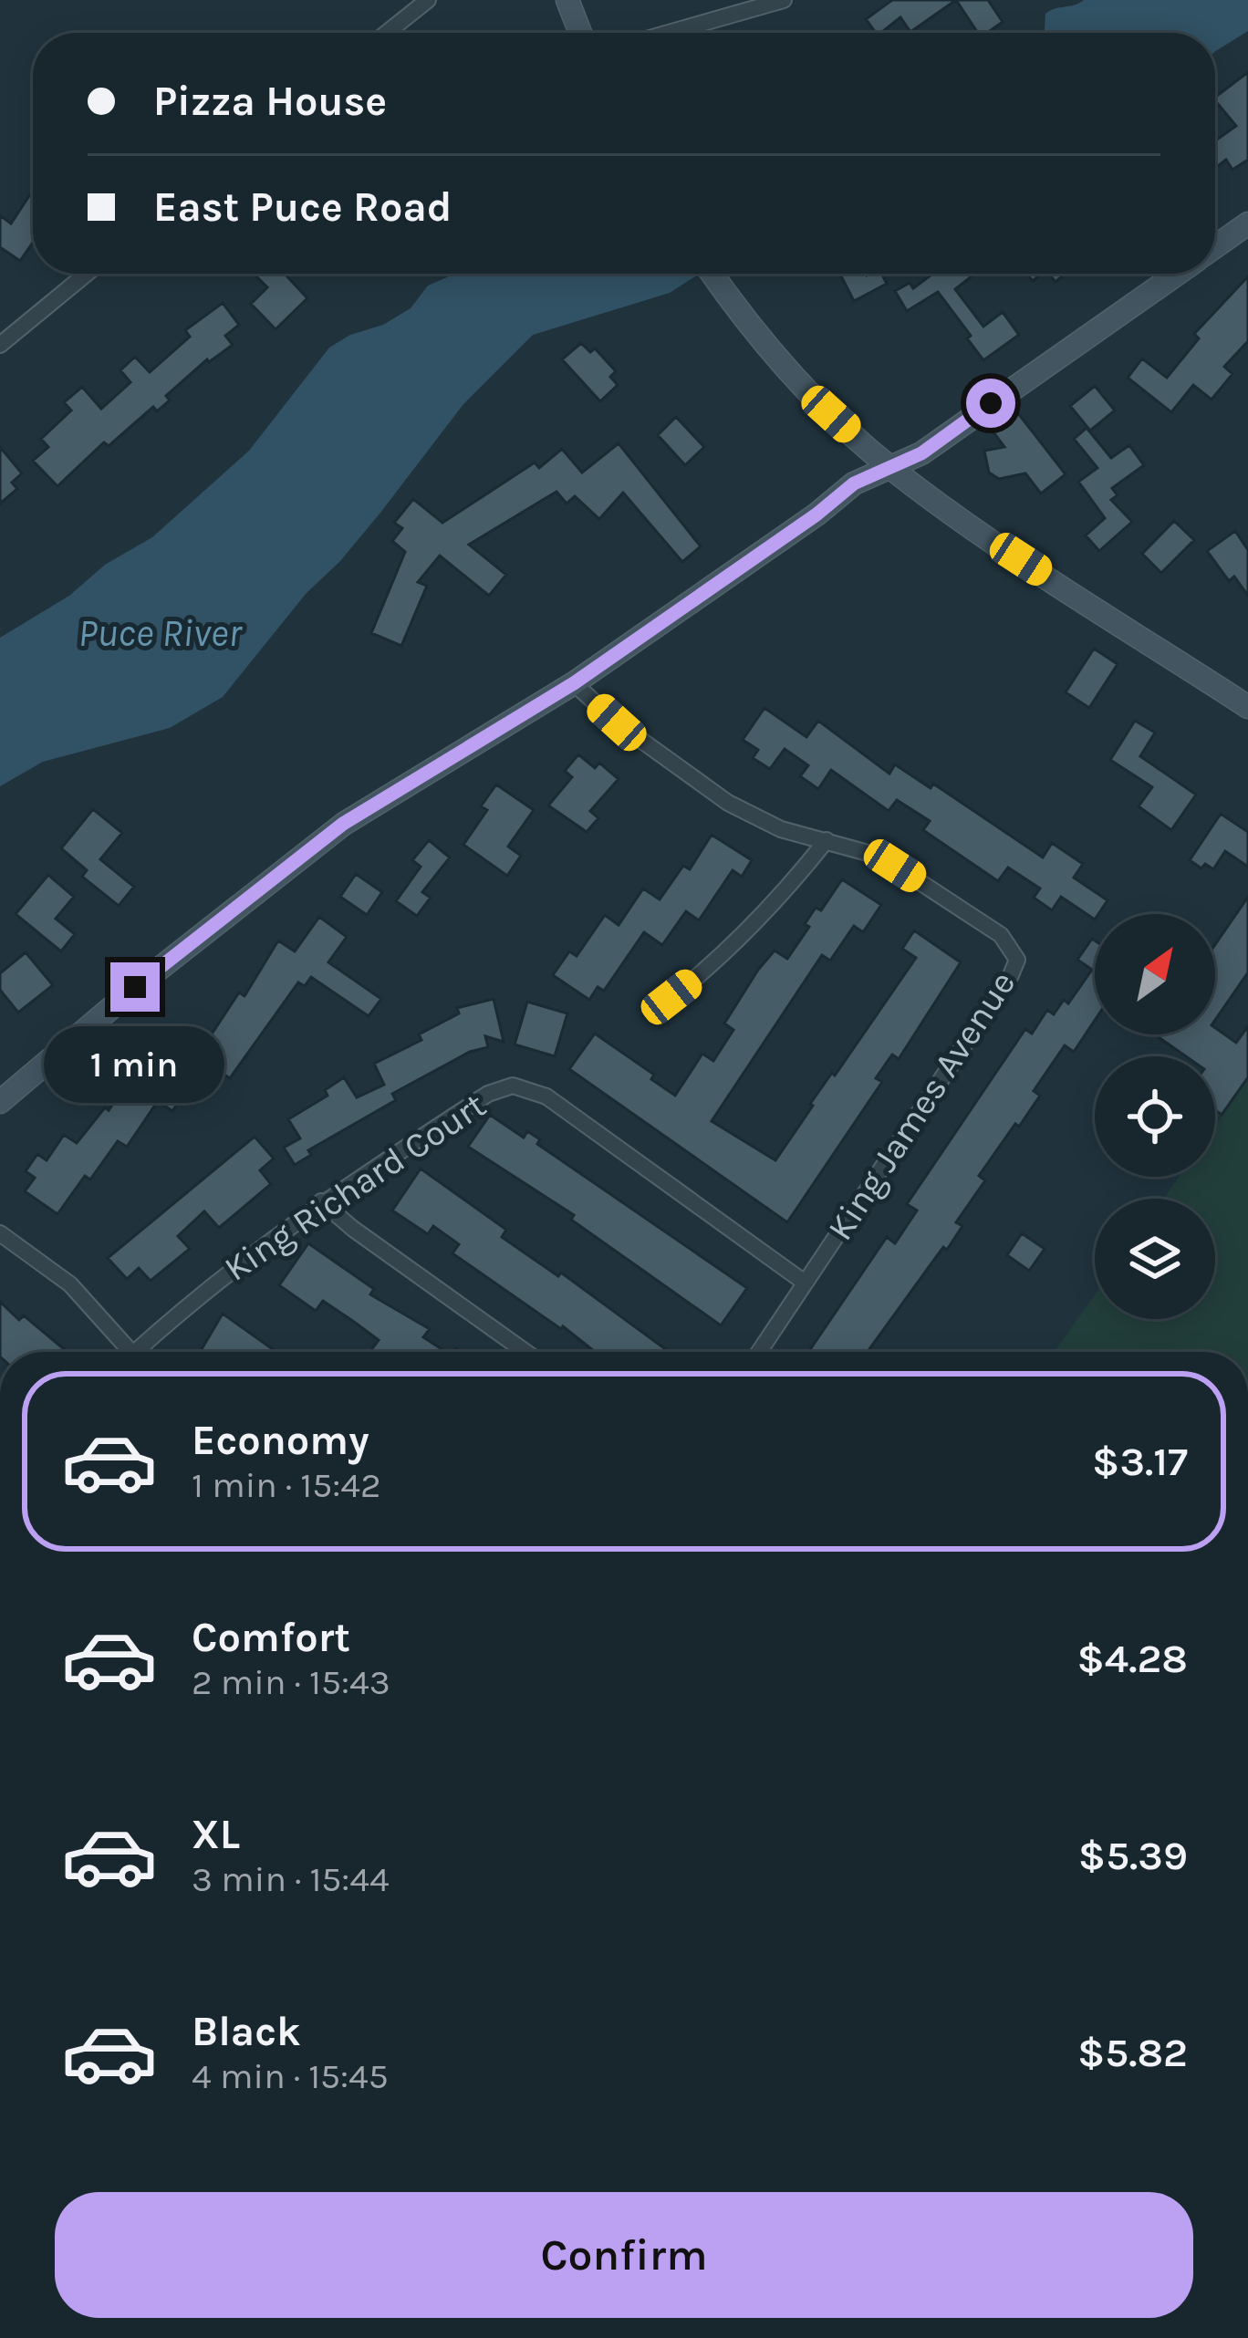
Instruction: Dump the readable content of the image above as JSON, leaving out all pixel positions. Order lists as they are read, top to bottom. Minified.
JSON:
{"streets":{"street":["King James Avenue","King Richard Court"]},"crossings":[["King James Avenue","King Richard Court"]],"water":["Puce River"],"north":"top right","page":{"banner":["Pizza House","East Puce Road"],"bubble":"1 min","list":[{"name":"Economy","note":"1 min · 15:42","value":"$3.17"},{"name":"Comfort","note":"2 min · 15:43","value":"$4.28"},{"name":"XL","note":"3 min · 15:44","value":"$5.39"},{"name":"Black","note":"4 min · 15:45","value":"$5.82"}],"buttons":"Confirm"}}
